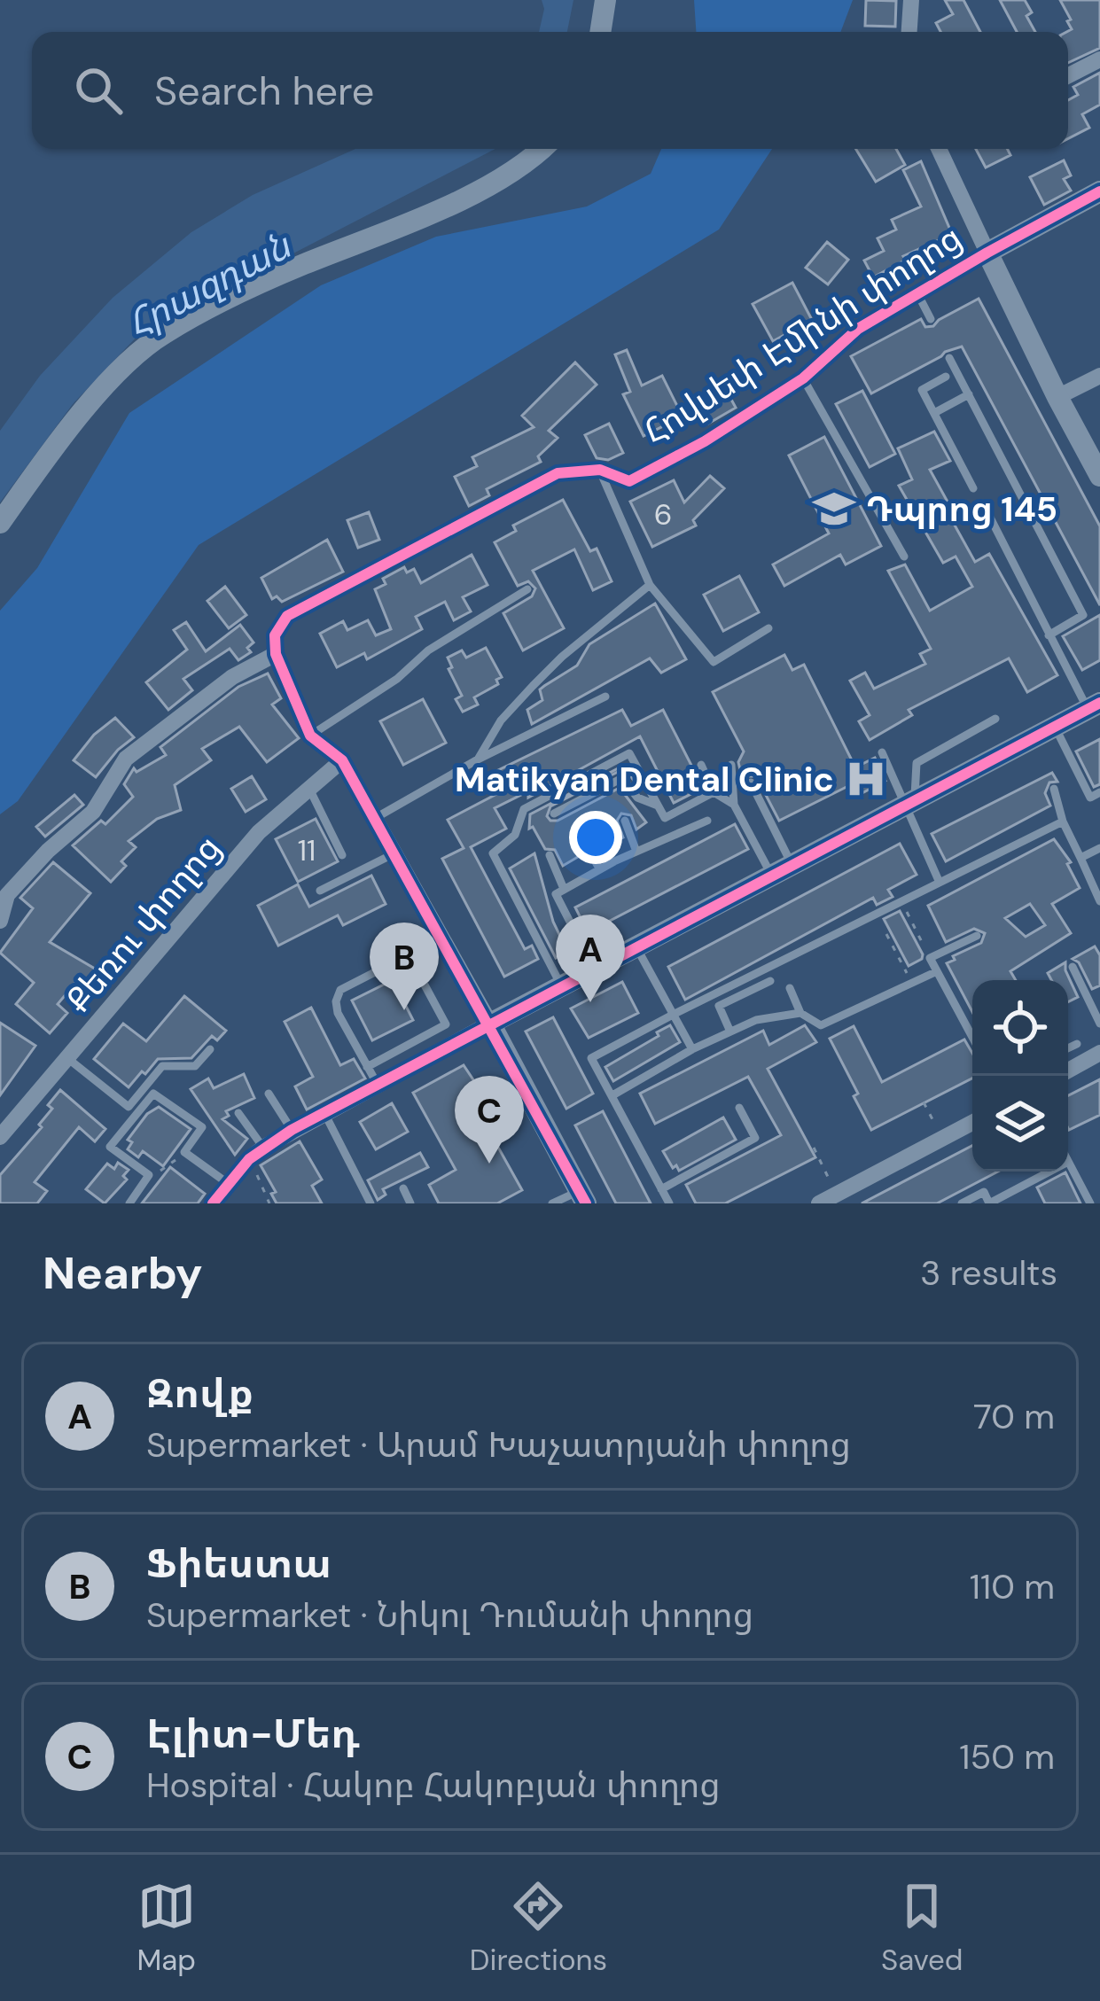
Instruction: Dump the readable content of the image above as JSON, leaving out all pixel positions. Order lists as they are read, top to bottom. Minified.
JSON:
{"streets":{"street":["Հովսեփ Էմինի փողոց","Քեռու փողոց"]},"water":["Հրազդան"],"places":{"school or university":["Դպրոց 145"],"hospital":["Matikyan Dental Clinic"]},"house_numbers":["6","11"],"page":{"search":"Search here","pins":["A","B","C"],"heading":["Nearby","3 results"],"list":[{"mark":"A","name":"Զովք","note":"Supermarket · Արամ Խաչատրյանի փողոց","value":"70 m"},{"mark":"B","name":"Ֆիեստա","note":"Supermarket · Նիկոլ Դումանի փողոց","value":"110 m"},{"mark":"C","name":"Էլիտ-Մեդ","note":"Hospital · Հակոբ Հակոբյան փողոց","value":"150 m"}],"nav":["Map","Directions","Saved"]}}
